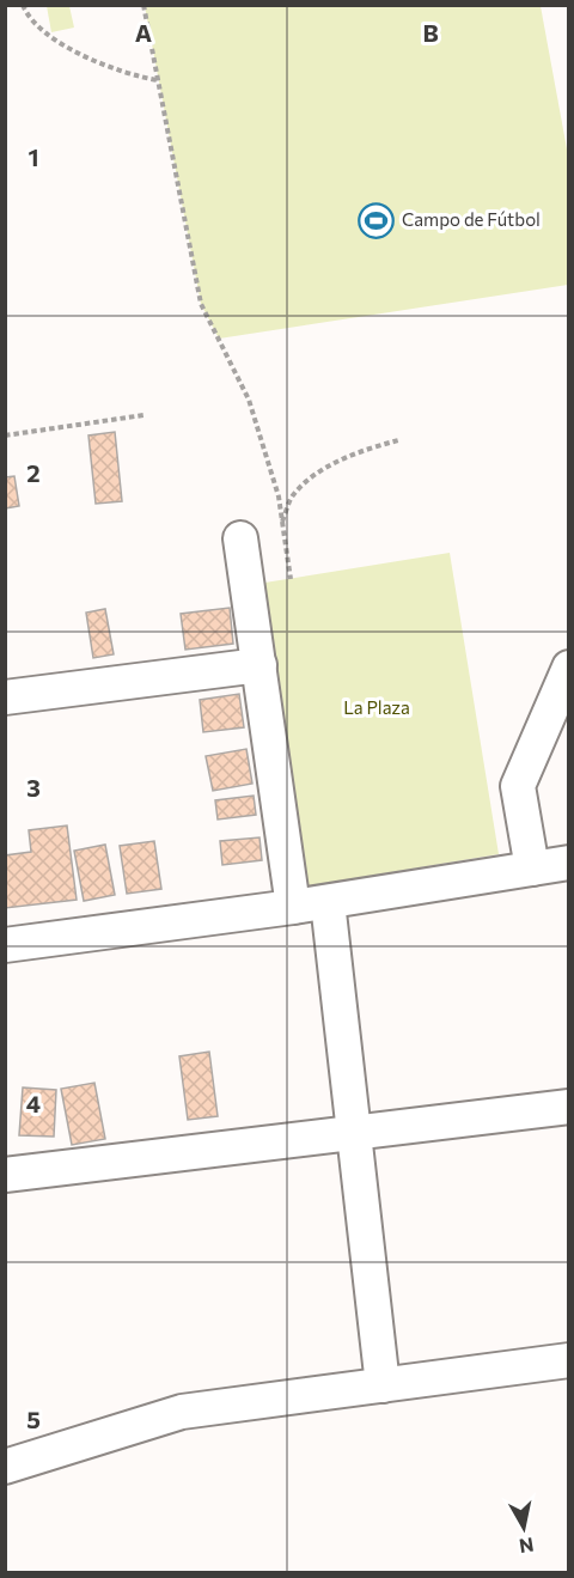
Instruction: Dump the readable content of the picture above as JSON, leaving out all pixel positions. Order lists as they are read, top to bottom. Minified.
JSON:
{"parks":["La Plaza"],"places":{"sports":["Campo de Fútbol"]},"north":"bottom","grid":{"columns":["A","B"],"rows":["1","2","3","4","5"]}}
